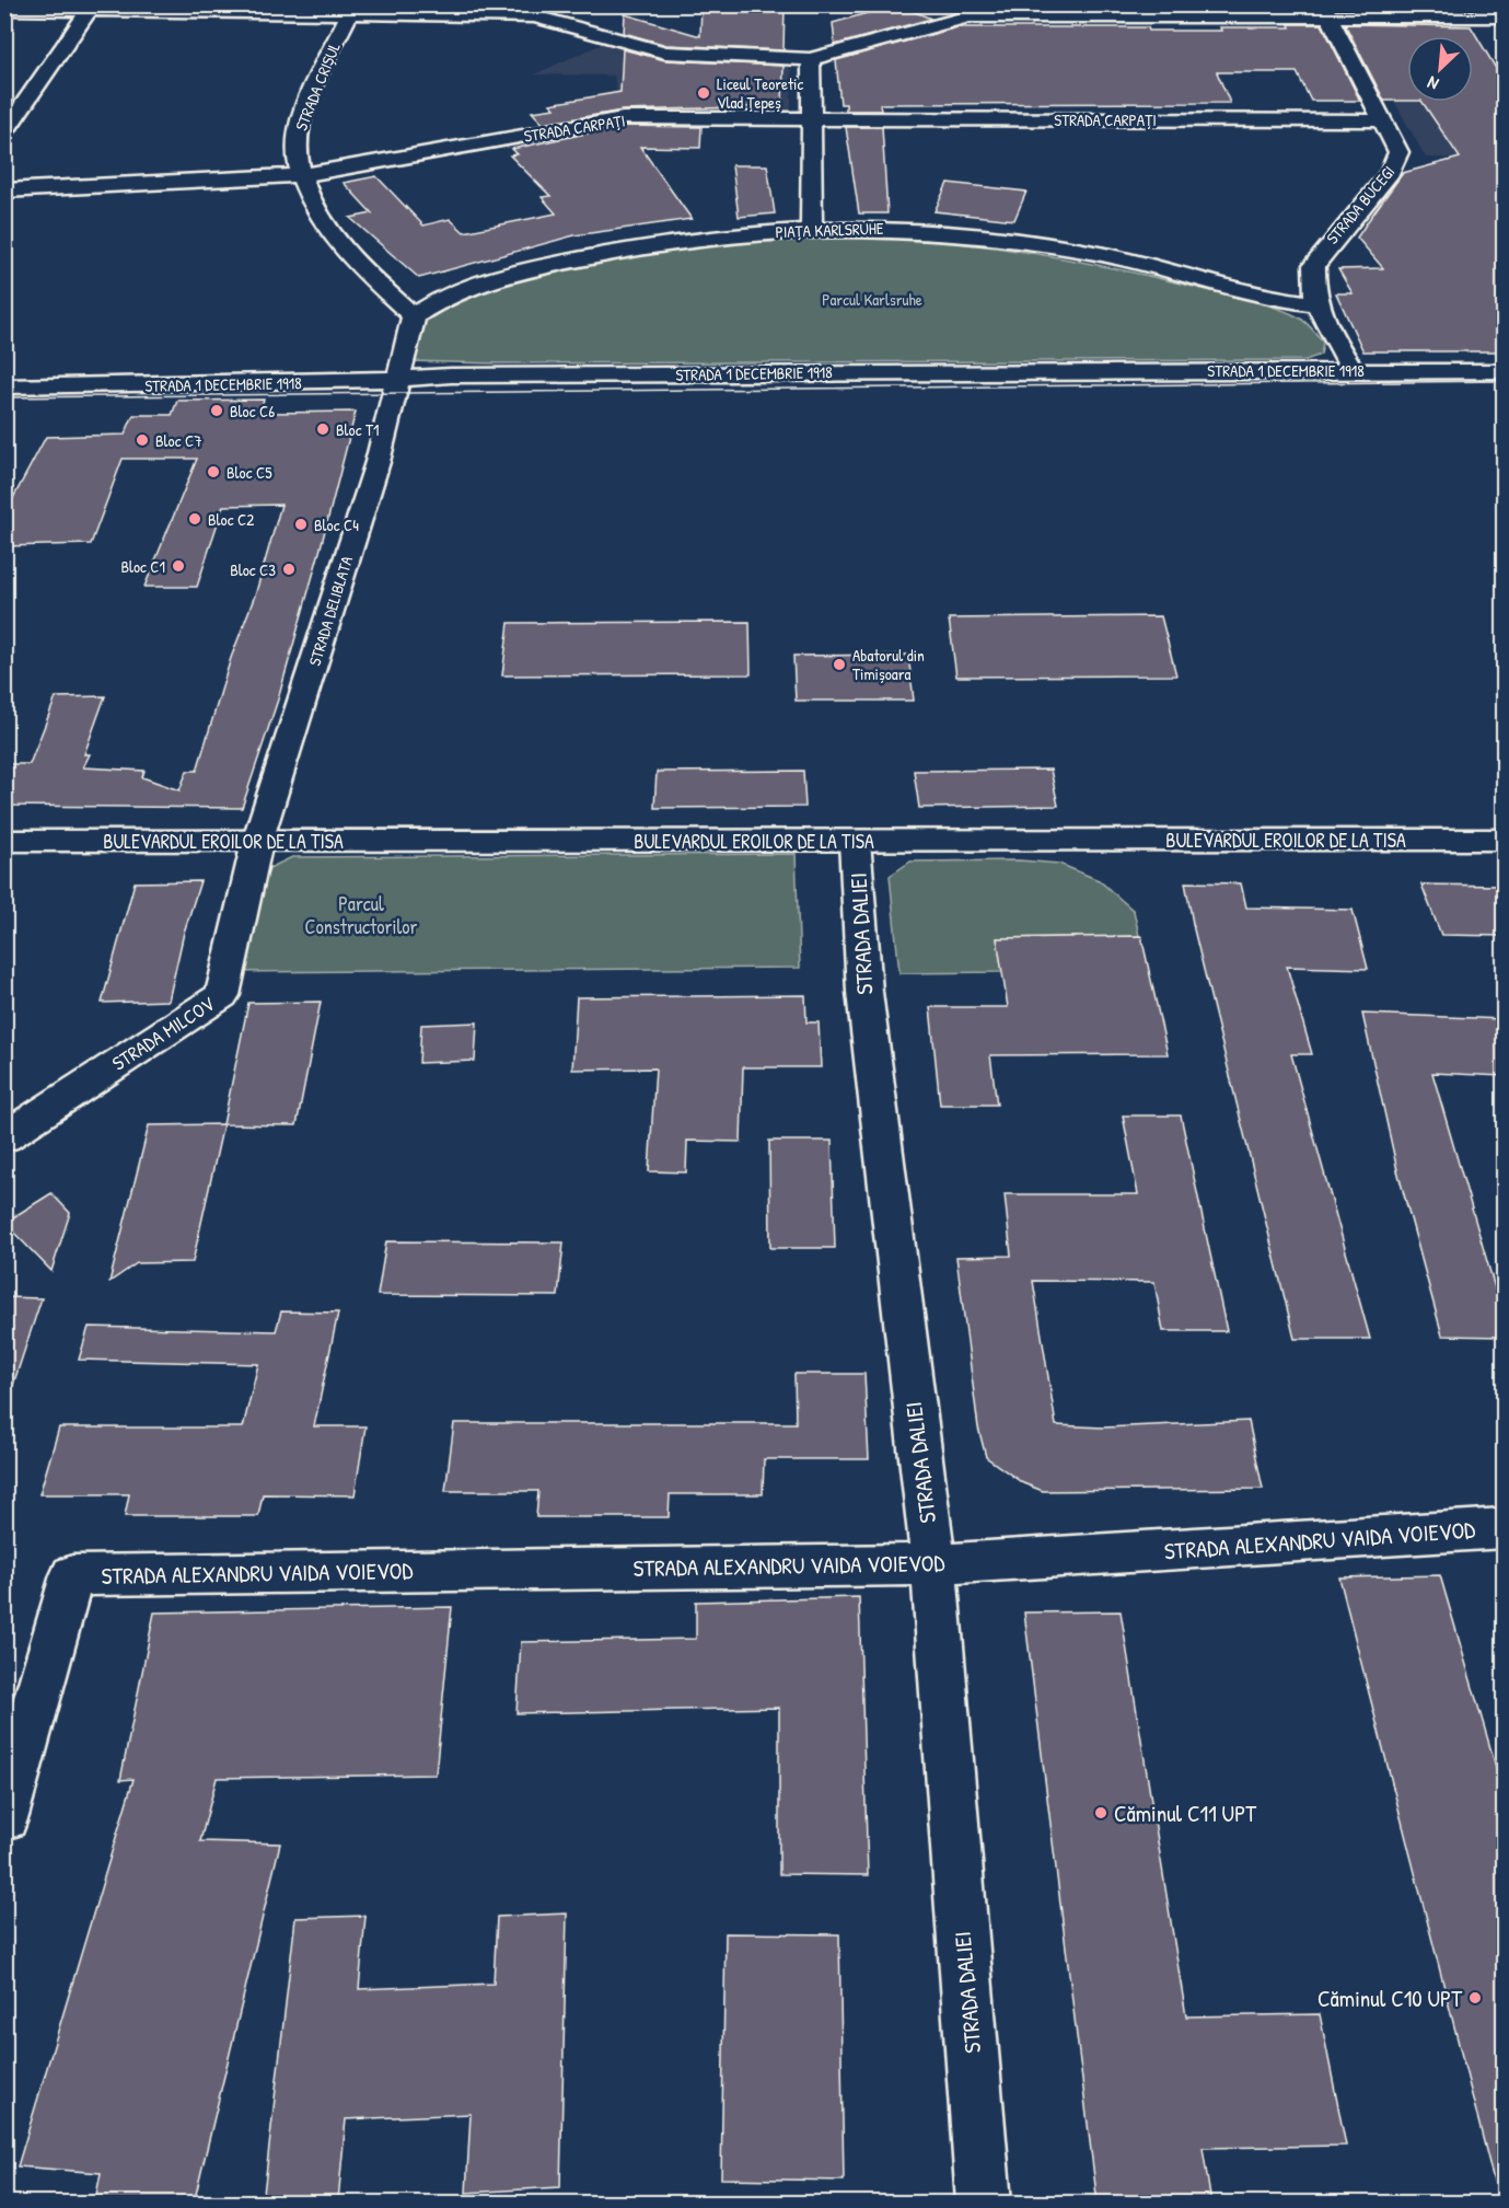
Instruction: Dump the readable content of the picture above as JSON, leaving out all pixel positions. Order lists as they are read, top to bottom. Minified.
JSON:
{"streets":{"street":["STRADA CRIȘUL","STRADA CARPAȚI","STRADA BUCEGI","PIAȚA KARLSRUHE","STRADA 1 DECEMBRIE 1918","STRADA DELIBLATA","BULEVARDUL EROILOR DE LA TISA","STRADA DALIEI","STRADA MILCOV","STRADA ALEXANDRU VAIDA VOIEVOD"]},"crossings":[["STRADA CRIȘUL","STRADA CARPAȚI"],["STRADA CRIȘUL","PIAȚA KARLSRUHE"],["STRADA CARPAȚI","STRADA BUCEGI"],["STRADA BUCEGI","PIAȚA KARLSRUHE"],["STRADA BUCEGI","STRADA 1 DECEMBRIE 1918"],["STRADA 1 DECEMBRIE 1918","STRADA DELIBLATA"],["STRADA DELIBLATA","BULEVARDUL EROILOR DE LA TISA"],["STRADA DELIBLATA","STRADA MILCOV"],["BULEVARDUL EROILOR DE LA TISA","STRADA DALIEI"],["BULEVARDUL EROILOR DE LA TISA","STRADA MILCOV"],["STRADA DALIEI","STRADA ALEXANDRU VAIDA VOIEVOD"]],"parks":["Parcul Karlsruhe","Parcul Constructorilor"],"places":["Liceul Teoretic Vlad Țepeș","Bloc C6","Bloc T1","Bloc C7","Bloc C5","Bloc C2","Bloc C4","Bloc C1","Bloc C3","Abatorul din Timișoara","Căminul C11 UPT","Căminul C10 UPT"],"north":"bottom left"}
